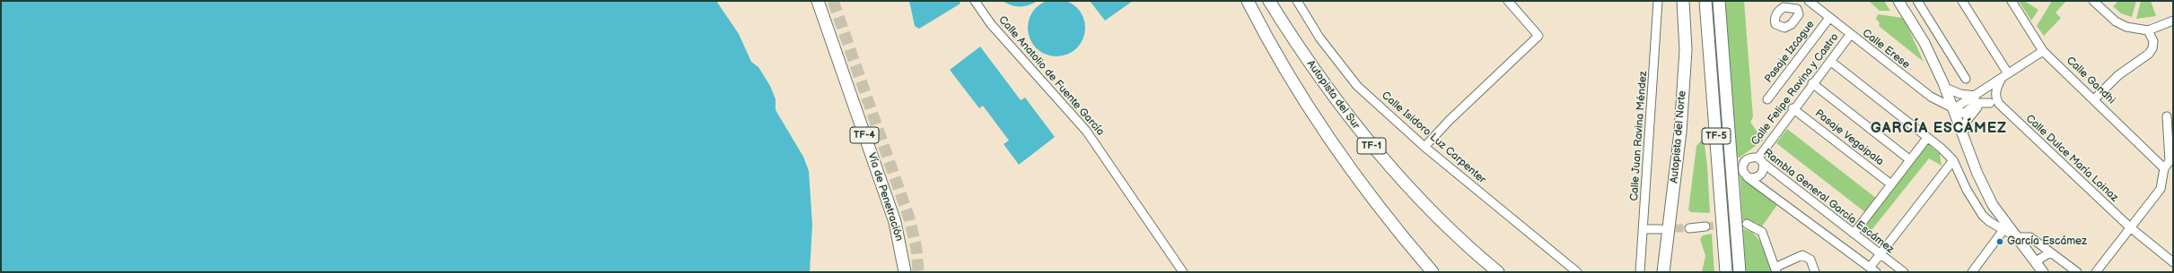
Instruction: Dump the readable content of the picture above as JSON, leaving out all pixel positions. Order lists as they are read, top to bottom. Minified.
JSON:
{"streets":{"highway":["Autopista del Sur","TF-4","TF-5","Autopista del Norte","TF-1","Vía de Penetración"],"street":["Calle Erese","Pasaje Izcague","Calle Anatolio de Fuente García","Calle Gandhi","Calle Felipe Ravina y Castro","Calle Juan Ravina Méndez","Calle Isidoro Luz Carpenter","Pasaje Vegaipala","Calle Dulce María Loinaz","Rambla General García Escámez"]},"crossings":[["Calle Erese","Pasaje Izcague"],["Calle Erese","Calle Felipe Ravina y Castro"],["Calle Felipe Ravina y Castro","Pasaje Vegaipala"],["Calle Felipe Ravina y Castro","Rambla General García Escámez"]],"districts":["GARCÍA ESCÁMEZ"],"places":["García Escámez"]}
